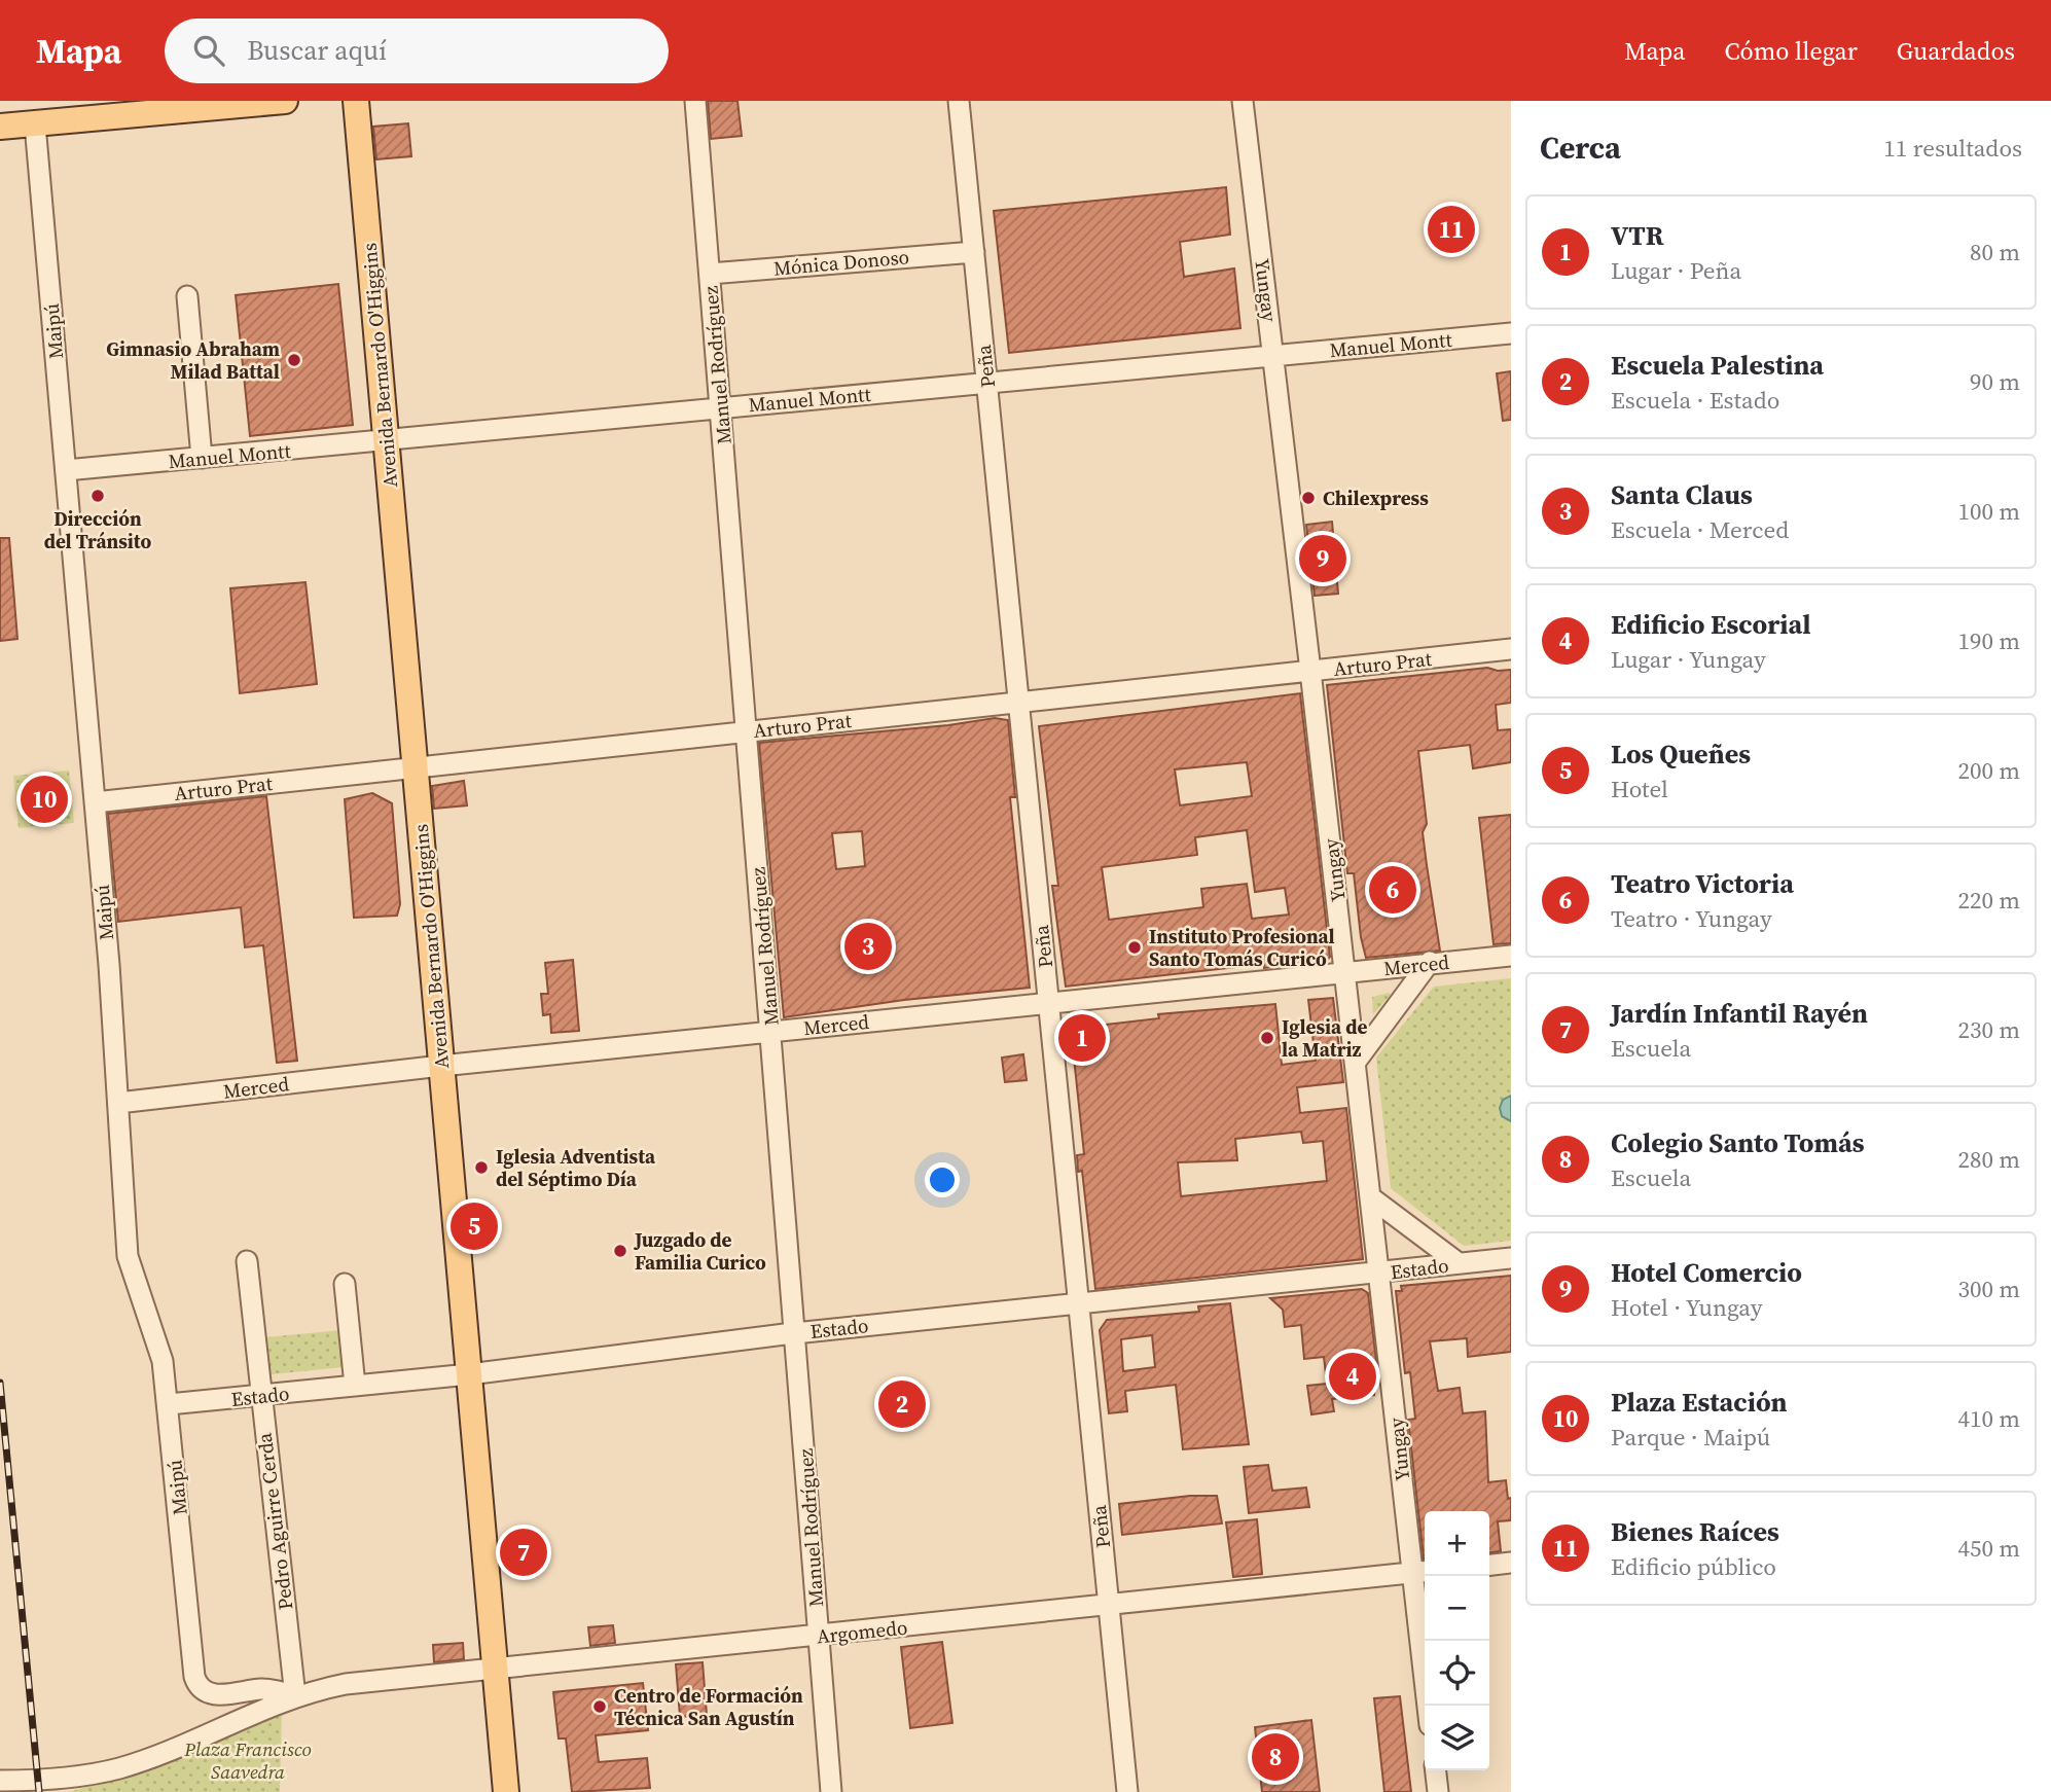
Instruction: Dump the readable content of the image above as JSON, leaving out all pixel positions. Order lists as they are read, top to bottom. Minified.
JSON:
{"streets":{"main road":["Avenida Bernardo O'Higgins"],"street":["Mónica Donoso","Yungay","Maipú","Manuel Montt","Manuel Rodríguez","Peña","Arturo Prat","Merced","Estado","Pedro Aguirre Cerda","Argomedo"]},"crossings":[["Mónica Donoso","Manuel Rodríguez"],["Mónica Donoso","Peña"],["Yungay","Manuel Montt"],["Yungay","Arturo Prat"],["Yungay","Merced"],["Yungay","Estado"],["Yungay","Argomedo"],["Maipú","Manuel Montt"],["Maipú","Arturo Prat"],["Maipú","Merced"],["Maipú","Estado"],["Maipú","Argomedo"],["Manuel Montt","Avenida Bernardo O'Higgins"],["Manuel Montt","Manuel Rodríguez"],["Manuel Montt","Peña"],["Avenida Bernardo O'Higgins","Arturo Prat"],["Avenida Bernardo O'Higgins","Merced"],["Avenida Bernardo O'Higgins","Estado"],["Avenida Bernardo O'Higgins","Argomedo"],["Manuel Rodríguez","Arturo Prat"],["Manuel Rodríguez","Merced"],["Manuel Rodríguez","Estado"],["Manuel Rodríguez","Argomedo"],["Peña","Arturo Prat"],["Peña","Merced"],["Peña","Estado"],["Peña","Argomedo"],["Estado","Pedro Aguirre Cerda"],["Pedro Aguirre Cerda","Argomedo"]],"parks":["Plaza Francisco Saavedra"],"places":["Gimnasio Abraham Milad Battal","Dirección del Tránsito","Chilexpress","Instituto Profesional Santo Tomás Curicó","Iglesia de la Matriz","Iglesia Adventista del Séptimo Día","Juzgado de Familia Curico","Centro de Formación Técnica San Agustín"],"page":{"header":"Mapa","search":"Buscar aquí","nav":["Mapa","Cómo llegar","Guardados"],"heading":["Cerca","11 resultados"],"list":[{"mark":"1","name":"VTR","note":"Lugar · Peña","value":"80 m"},{"mark":"2","name":"Escuela Palestina","note":"Escuela · Estado","value":"90 m"},{"mark":"3","name":"Santa Claus","note":"Escuela · Merced","value":"100 m"},{"mark":"4","name":"Edificio Escorial","note":"Lugar · Yungay","value":"190 m"},{"mark":"5","name":"Los Queñes","note":"Hotel","value":"200 m"},{"mark":"6","name":"Teatro Victoria","note":"Teatro · Yungay","value":"220 m"},{"mark":"7","name":"Jardín Infantil Rayén","note":"Escuela","value":"230 m"},{"mark":"8","name":"Colegio Santo Tomás","note":"Escuela","value":"280 m"},{"mark":"9","name":"Hotel Comercio","note":"Hotel · Yungay","value":"300 m"},{"mark":"10","name":"Plaza Estación","note":"Parque · Maipú","value":"410 m"},{"mark":"11","name":"Bienes Raíces","note":"Edificio público","value":"450 m"}],"pins":["11","9","10","6","3","1","5","4","2","7","8"],"map_buttons":["+","−"]}}
